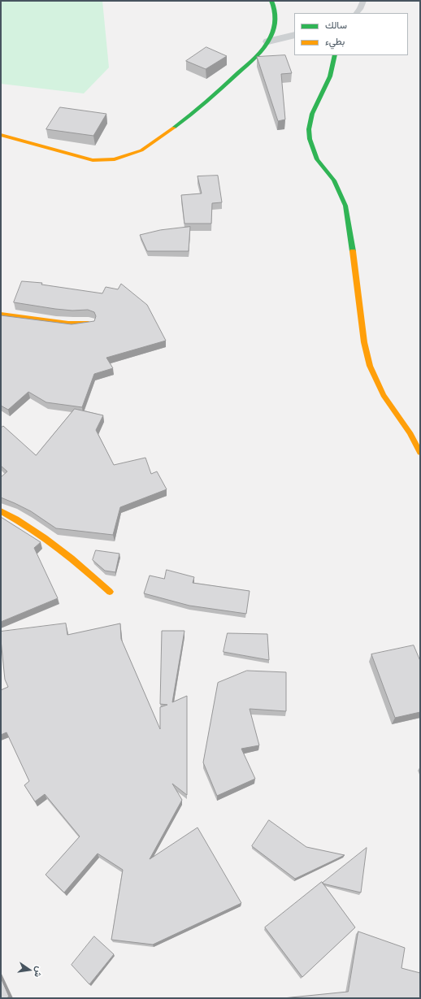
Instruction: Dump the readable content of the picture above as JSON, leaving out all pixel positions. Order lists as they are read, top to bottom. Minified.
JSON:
{"legend":["سالك","بطيء"],"north":"right"}
